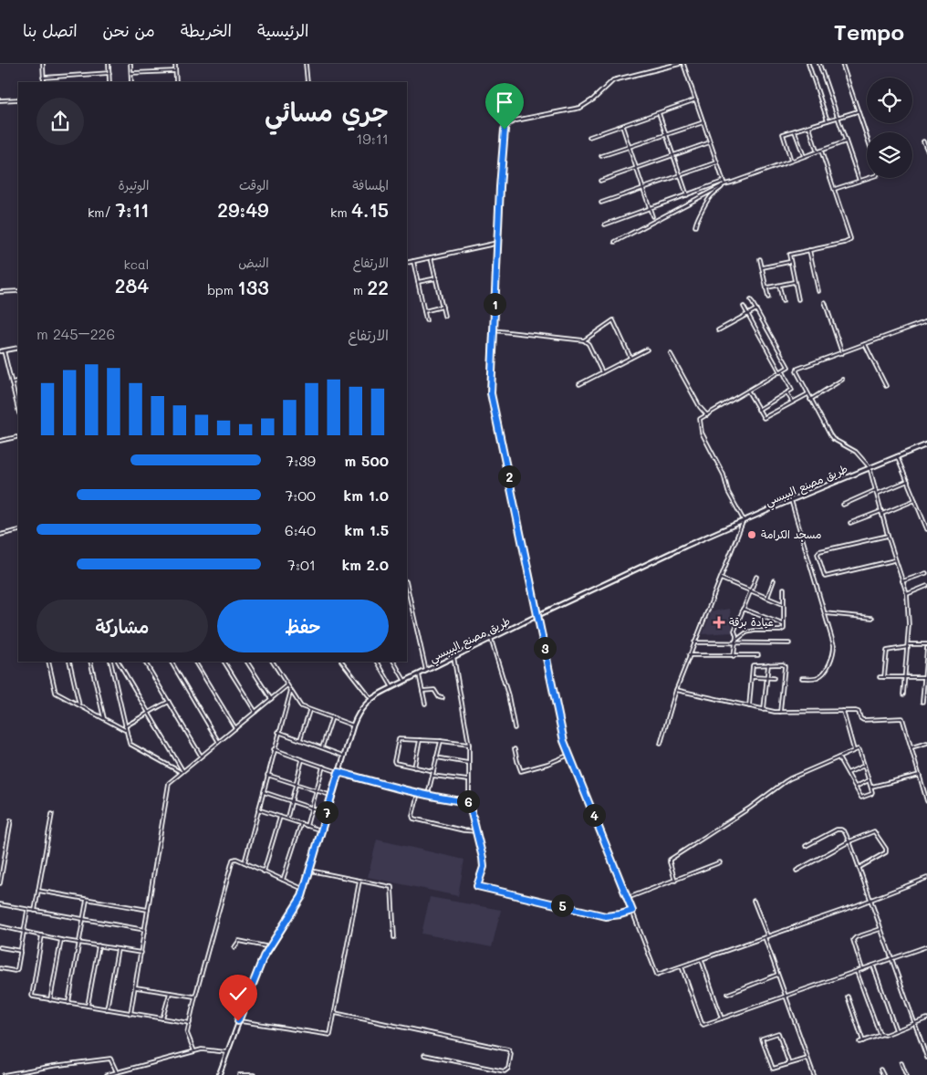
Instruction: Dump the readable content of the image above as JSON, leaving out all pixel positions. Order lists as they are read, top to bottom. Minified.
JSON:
{"streets":{"main road":["طريق مصنع البيبسي"]},"places":{"other":["مسجد الكرامة"],"health":["عيادة برقة"]},"page":{"header":"Tempo","nav":["الرئيسية","الخريطة","من نحن","اتصل بنا"],"heading":["جري مسائي","19:11"],"stats":[["المسافة","4.15 km"],["الوقت","29:49"],["الوتيرة","7:11 /km"],["الارتفاع","22 m"],["النبض","133 bpm"],["kcal","284"]],"pins":["1","2","3","6","7","4","5"],"chart":["الارتفاع","226–245 m"],"list":[{"name":"500 m","note":"7:39"},{"name":"1.0 km","note":"7:00"},{"name":"1.5 km","note":"6:40"},{"name":"2.0 km","note":"7:01"}],"buttons":["حفظ","مشاركة"]}}
